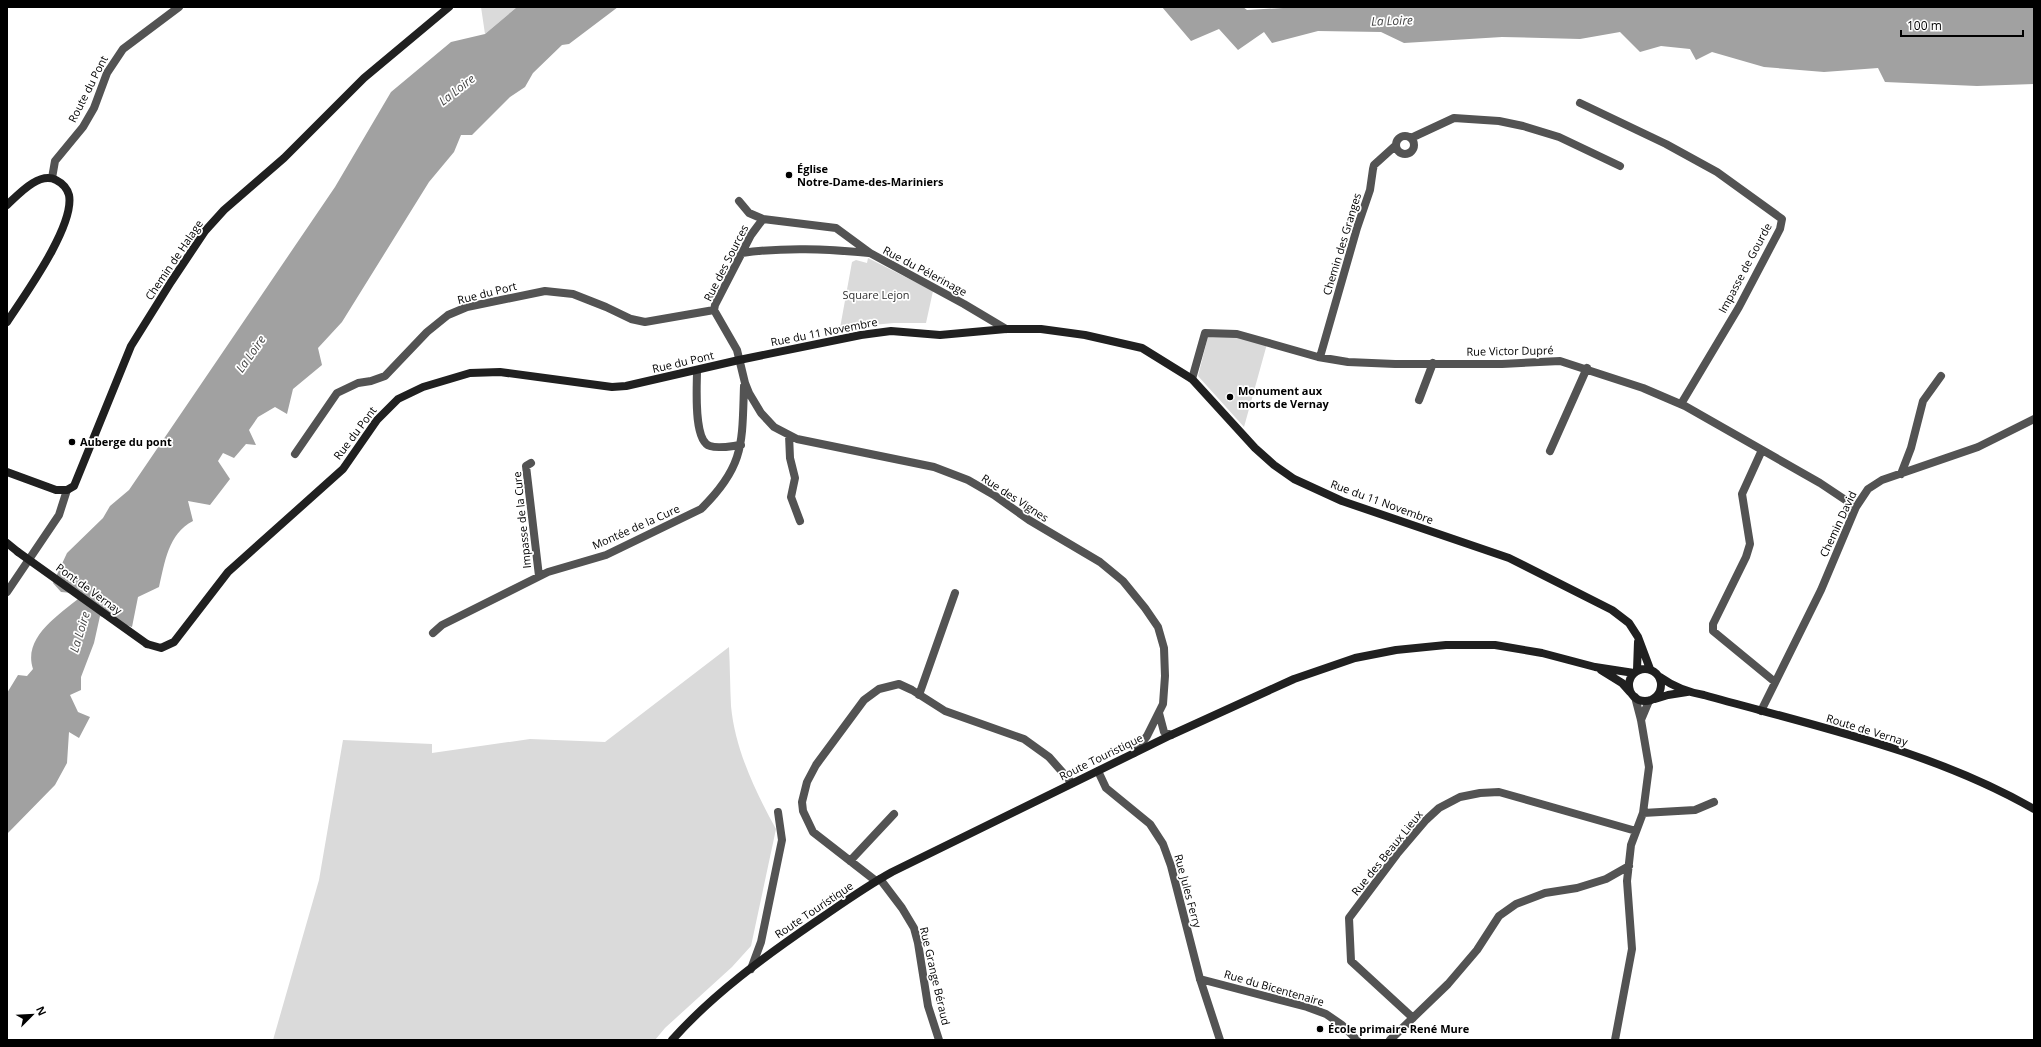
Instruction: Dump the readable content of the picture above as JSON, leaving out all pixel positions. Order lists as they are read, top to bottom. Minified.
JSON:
{"streets":{"street":["Route du Pont","Chemin des Granges","Chemin de Halage","Rue des Sources","Impasse de Gourde","Rue du Pélerinage","Rue du Port","Rue du 11 Novembre","Rue Victor Dupré","Rue du Pont","Rue des Vignes","Impasse de la Cure","Chemin David","Montée de la Cure","Pont de Vernay","Route de Vernay","Route Touristique","Rue des Beaux Lieux","Rue Jules Ferry","Rue Grange Béraud","Rue du Bicentenaire"]},"crossings":[["Chemin des Granges","Rue Victor Dupré"],["Rue des Sources","Rue du Pélerinage"],["Rue des Sources","Rue du Port"],["Rue des Sources","Rue du 11 Novembre"],["Rue des Sources","Rue du Pont"],["Rue des Sources","Rue des Vignes"],["Impasse de Gourde","Rue Victor Dupré"],["Rue du Pélerinage","Rue du 11 Novembre"],["Rue du 11 Novembre","Rue Victor Dupré"],["Rue du 11 Novembre","Rue du Pont"],["Rue du 11 Novembre","Rue des Vignes"],["Rue du 11 Novembre","Route de Vernay"],["Rue du 11 Novembre","Route Touristique"],["Rue Victor Dupré","Chemin David"],["Rue du Pont","Rue des Vignes"],["Rue du Pont","Pont de Vernay"],["Rue des Vignes","Montée de la Cure"],["Rue des Vignes","Route Touristique"],["Impasse de la Cure","Montée de la Cure"],["Chemin David","Route de Vernay"],["Route de Vernay","Route Touristique"],["Route Touristique","Rue Jules Ferry"],["Route Touristique","Rue Grange Béraud"],["Rue Jules Ferry","Rue du Bicentenaire"]],"water":["La Loire"],"parks":["Square Lejon"],"places":["Église Notre-Dame-des-Mariniers","Monument aux morts de Vernay","Auberge du pont","École primaire René Mure"],"scale_bar":"100 m","north":"top right"}
